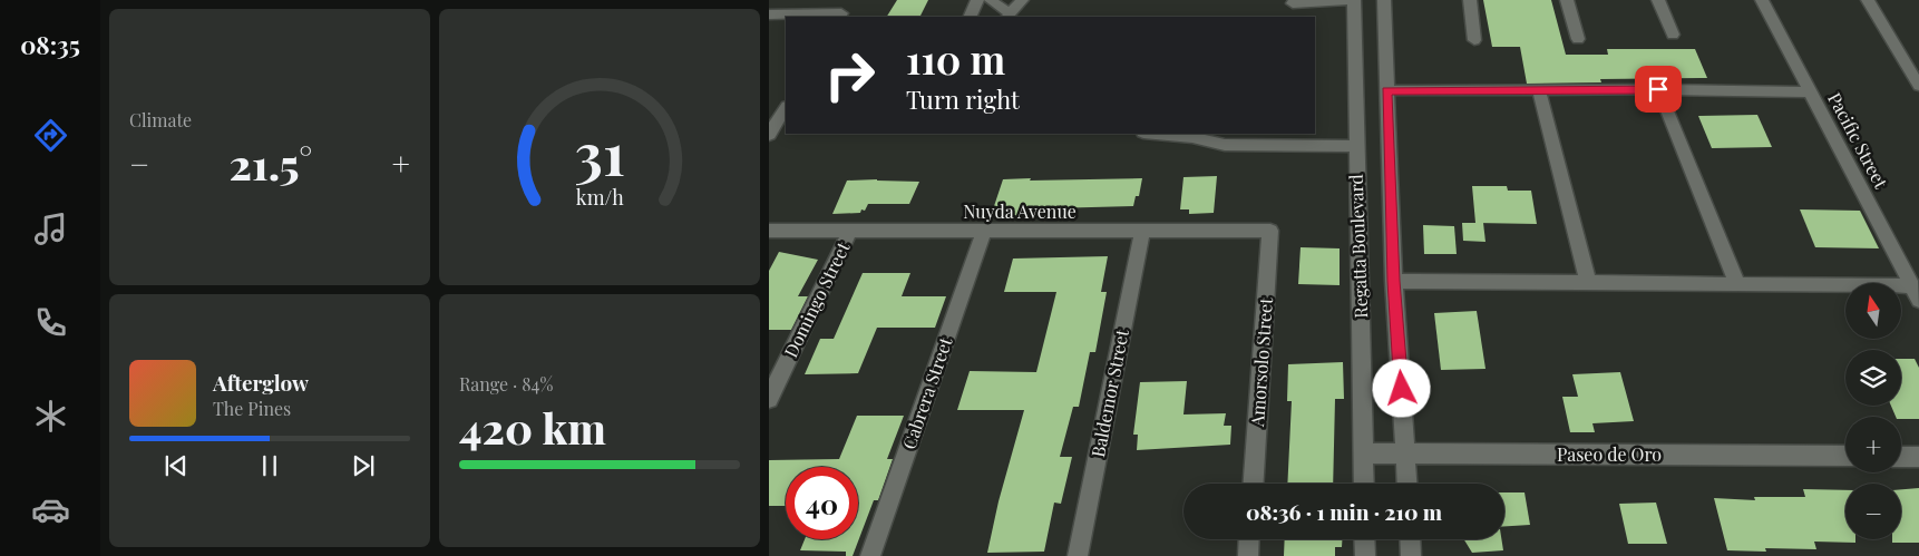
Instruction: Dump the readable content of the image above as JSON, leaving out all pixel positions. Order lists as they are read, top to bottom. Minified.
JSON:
{"streets":{"street":["Pacific Street","Nuyda Avenue","Regatta Boulevard","Domingo Street","Amorsolo Street","Cabrera Street","Baldemor Street","Paseo de Oro"]},"crossings":[["Nuyda Avenue","Domingo Street"],["Nuyda Avenue","Amorsolo Street"],["Nuyda Avenue","Cabrera Street"],["Nuyda Avenue","Baldemor Street"],["Regatta Boulevard","Paseo de Oro"]],"north":"top","page":{"tabs":"08:35","tile":["Climate",["Range · 84%","420 km"]],"turn":["110 m","Turn right"],"heat":["−","21.5°","+"],"map_buttons":["+","−"],"song":["Afterglow","The Pines"],"limit":"40","trip":"08:36 · 1 min · 210 m","gauge":["31","km/h"]}}
